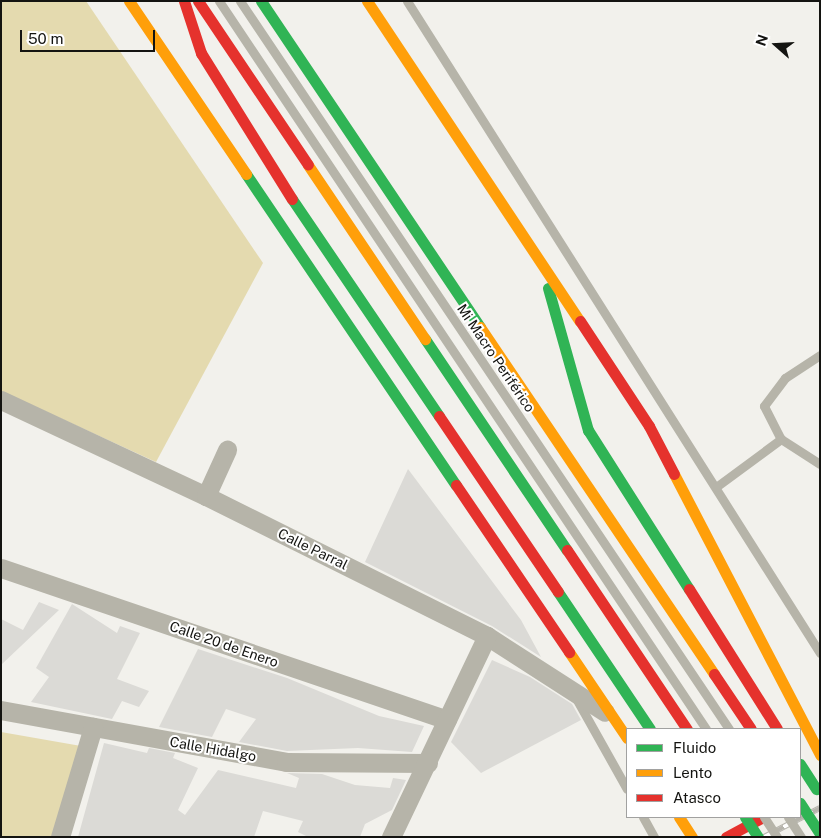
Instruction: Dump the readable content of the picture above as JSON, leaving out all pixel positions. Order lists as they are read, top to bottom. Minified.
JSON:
{"streets":{"street":["Calle Parral","Calle 20 de Enero","Calle Hidalgo"],"lane":["Mi Macro Periférico"]},"legend":["Fluido","Lento","Atasco"],"scale_bar":"50 m","north":"left"}
